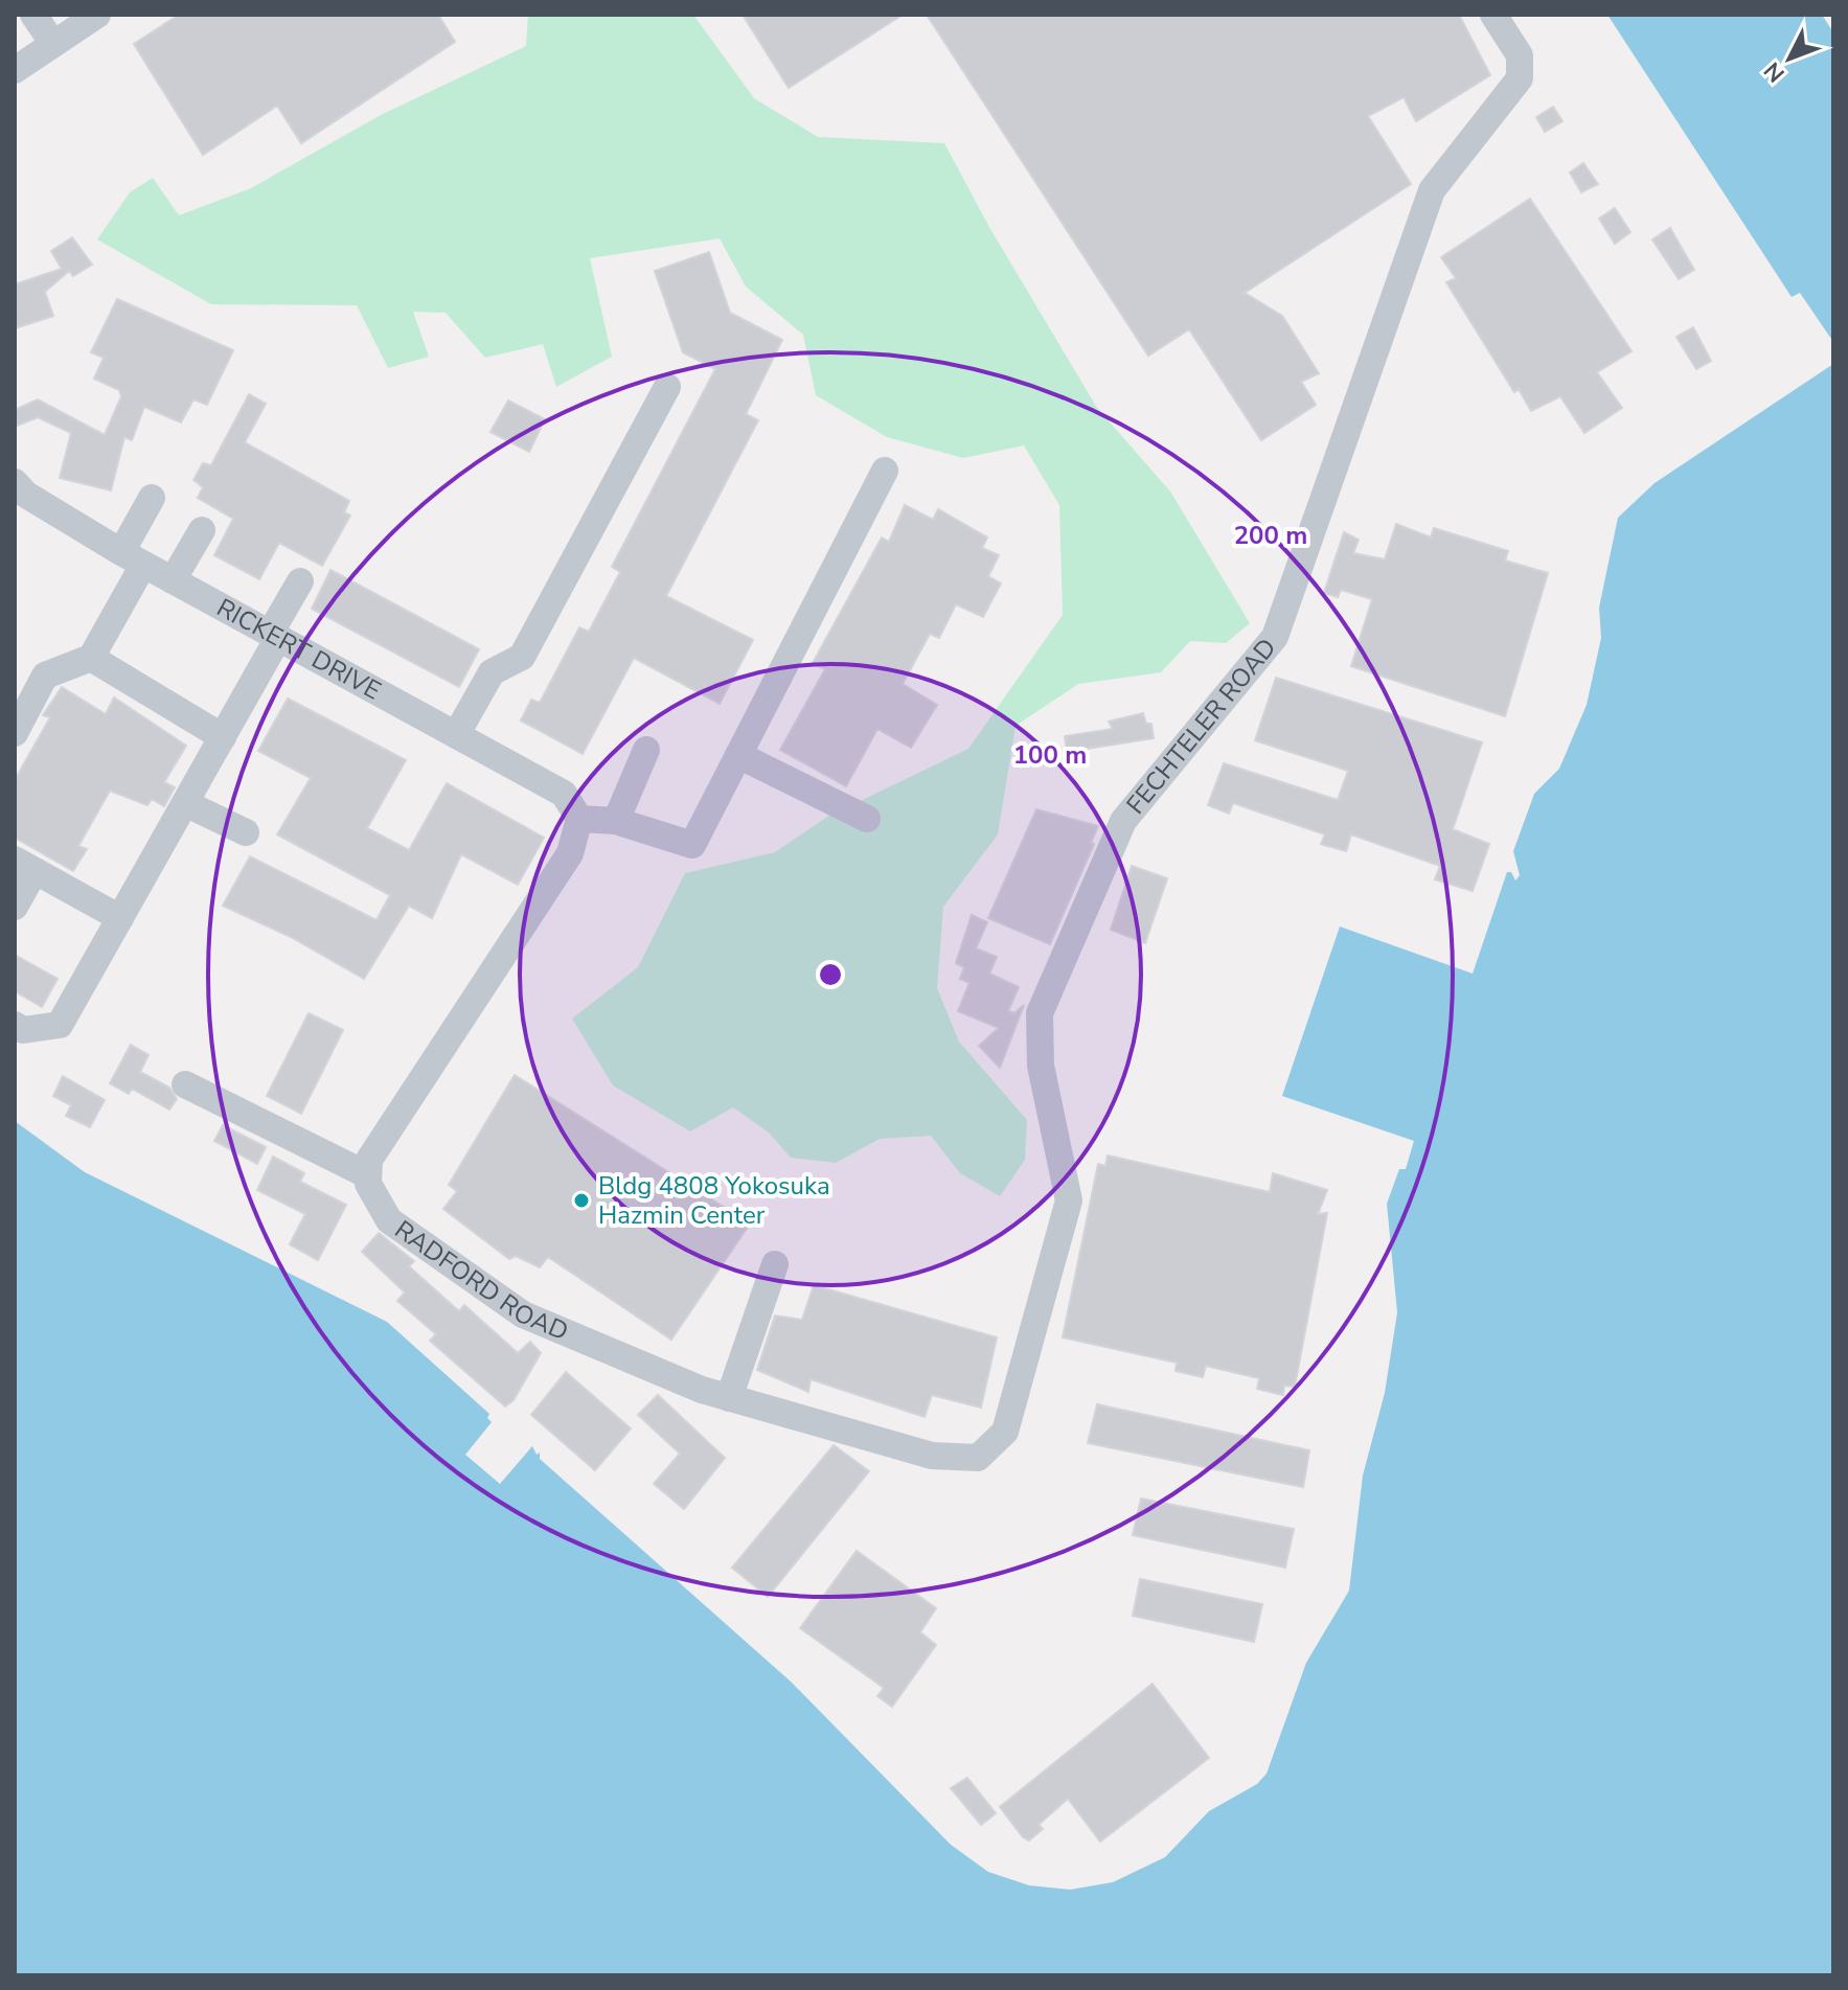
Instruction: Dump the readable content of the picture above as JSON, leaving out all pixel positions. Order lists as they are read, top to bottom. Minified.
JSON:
{"streets":{"street":["RICKERT DRIVE","FECHTELER ROAD","RADFORD ROAD"]},"crossings":[["FECHTELER ROAD","RADFORD ROAD"]],"places":["Bldg 4808 Yokosuka Hazmin Center"],"north":"bottom left","rings":["200 m","100 m"]}
